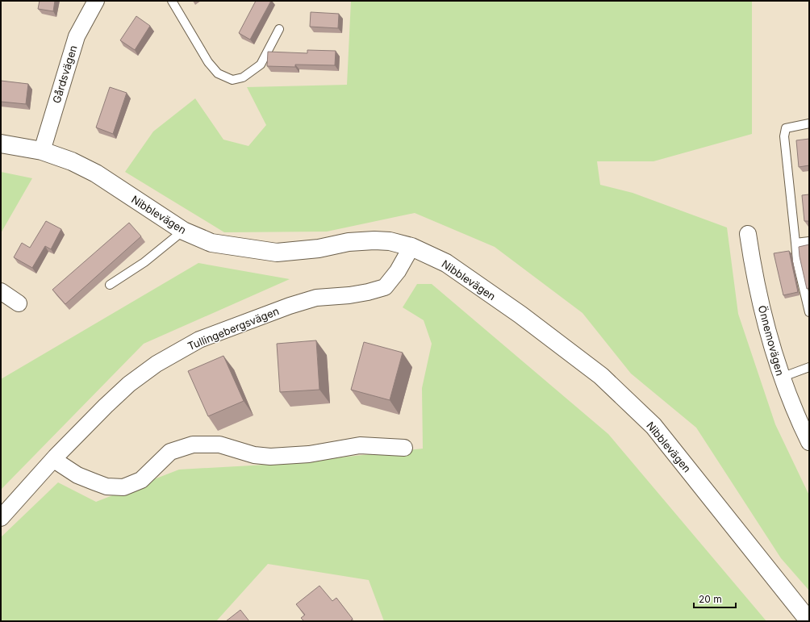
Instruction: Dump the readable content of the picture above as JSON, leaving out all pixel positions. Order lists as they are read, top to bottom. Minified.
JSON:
{"streets":{"street":["Gårdsvägen","Nibblevägen","Tullingebergsvägen","Önnemovägen"]},"crossings":[["Gårdsvägen","Nibblevägen"],["Nibblevägen","Tullingebergsvägen"]],"scale_bar":"20 m"}
